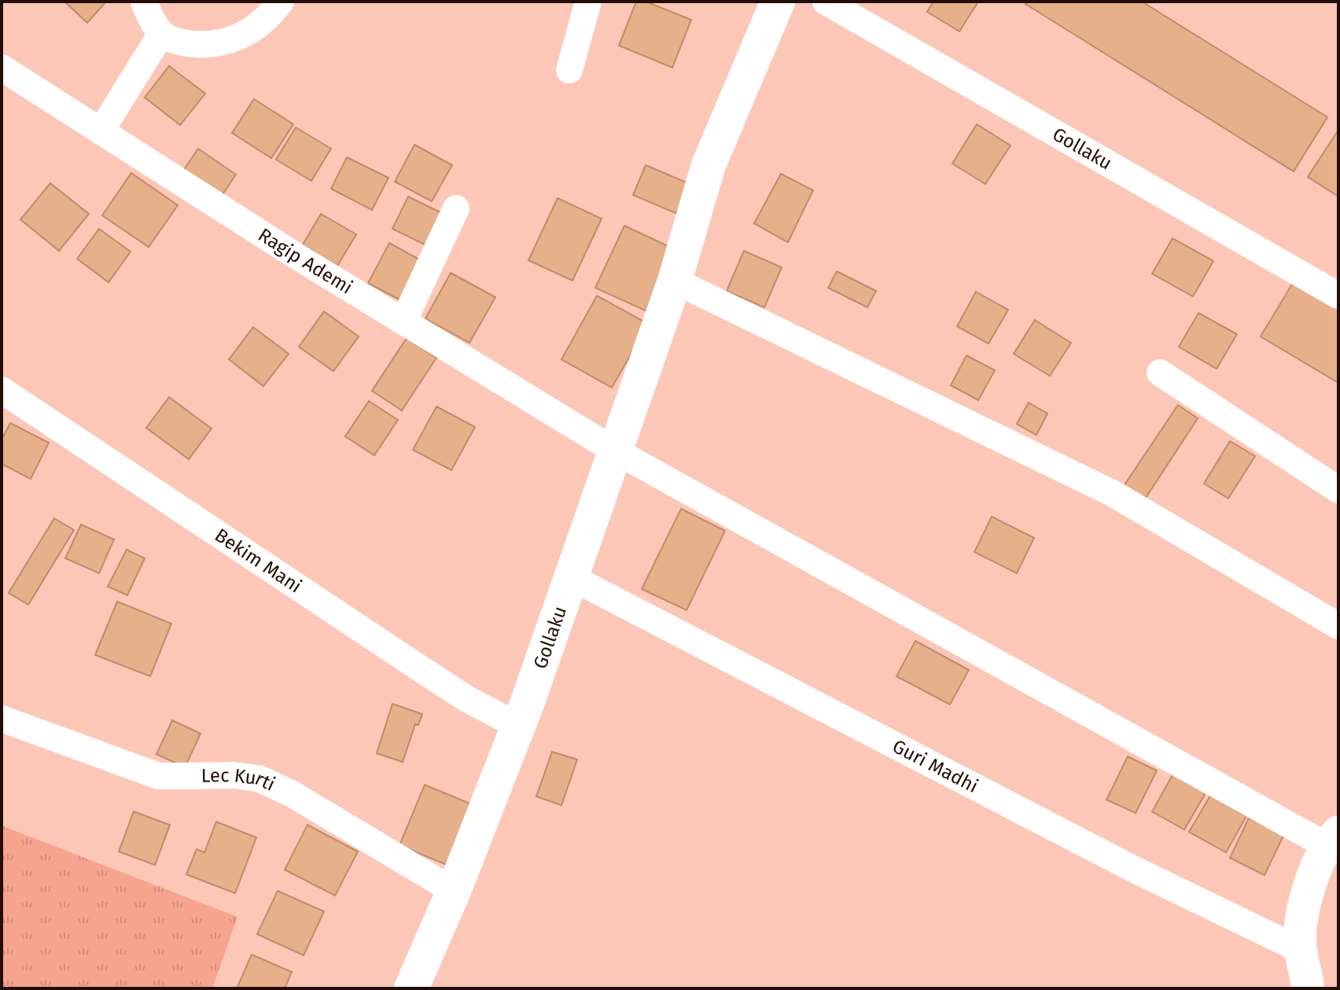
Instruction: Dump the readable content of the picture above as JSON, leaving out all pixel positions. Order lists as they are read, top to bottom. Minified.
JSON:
{"streets":{"main road":["Gollaku"],"street":["Ragip Ademi","Bekim Mani","Guri Madhi","Lec Kurti"]},"crossings":[["Gollaku","Ragip Ademi"],["Gollaku","Bekim Mani"],["Gollaku","Guri Madhi"],["Gollaku","Lec Kurti"]]}
